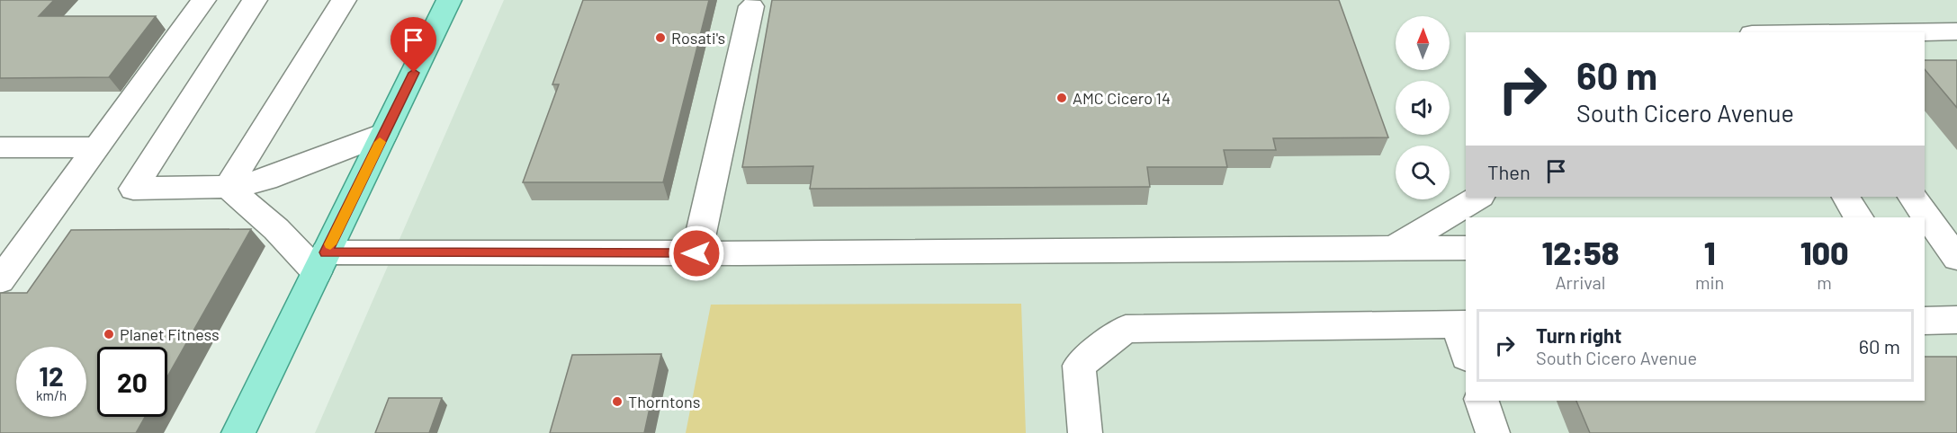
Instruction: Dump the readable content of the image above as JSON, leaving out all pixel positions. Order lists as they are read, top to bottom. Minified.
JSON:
{"places":["Rosati's","AMC Cicero 14","Planet Fitness","Thorntons"],"north":"top","page":{"turn":["60 m","South Cicero Avenue"],"then":"Then","eta":["12:58","Arrival","1","min","100","m"],"list":[{"name":"Turn right","note":"South Cicero Avenue","value":"60 m"}],"speed":"12 km/h","limit":"20"}}
